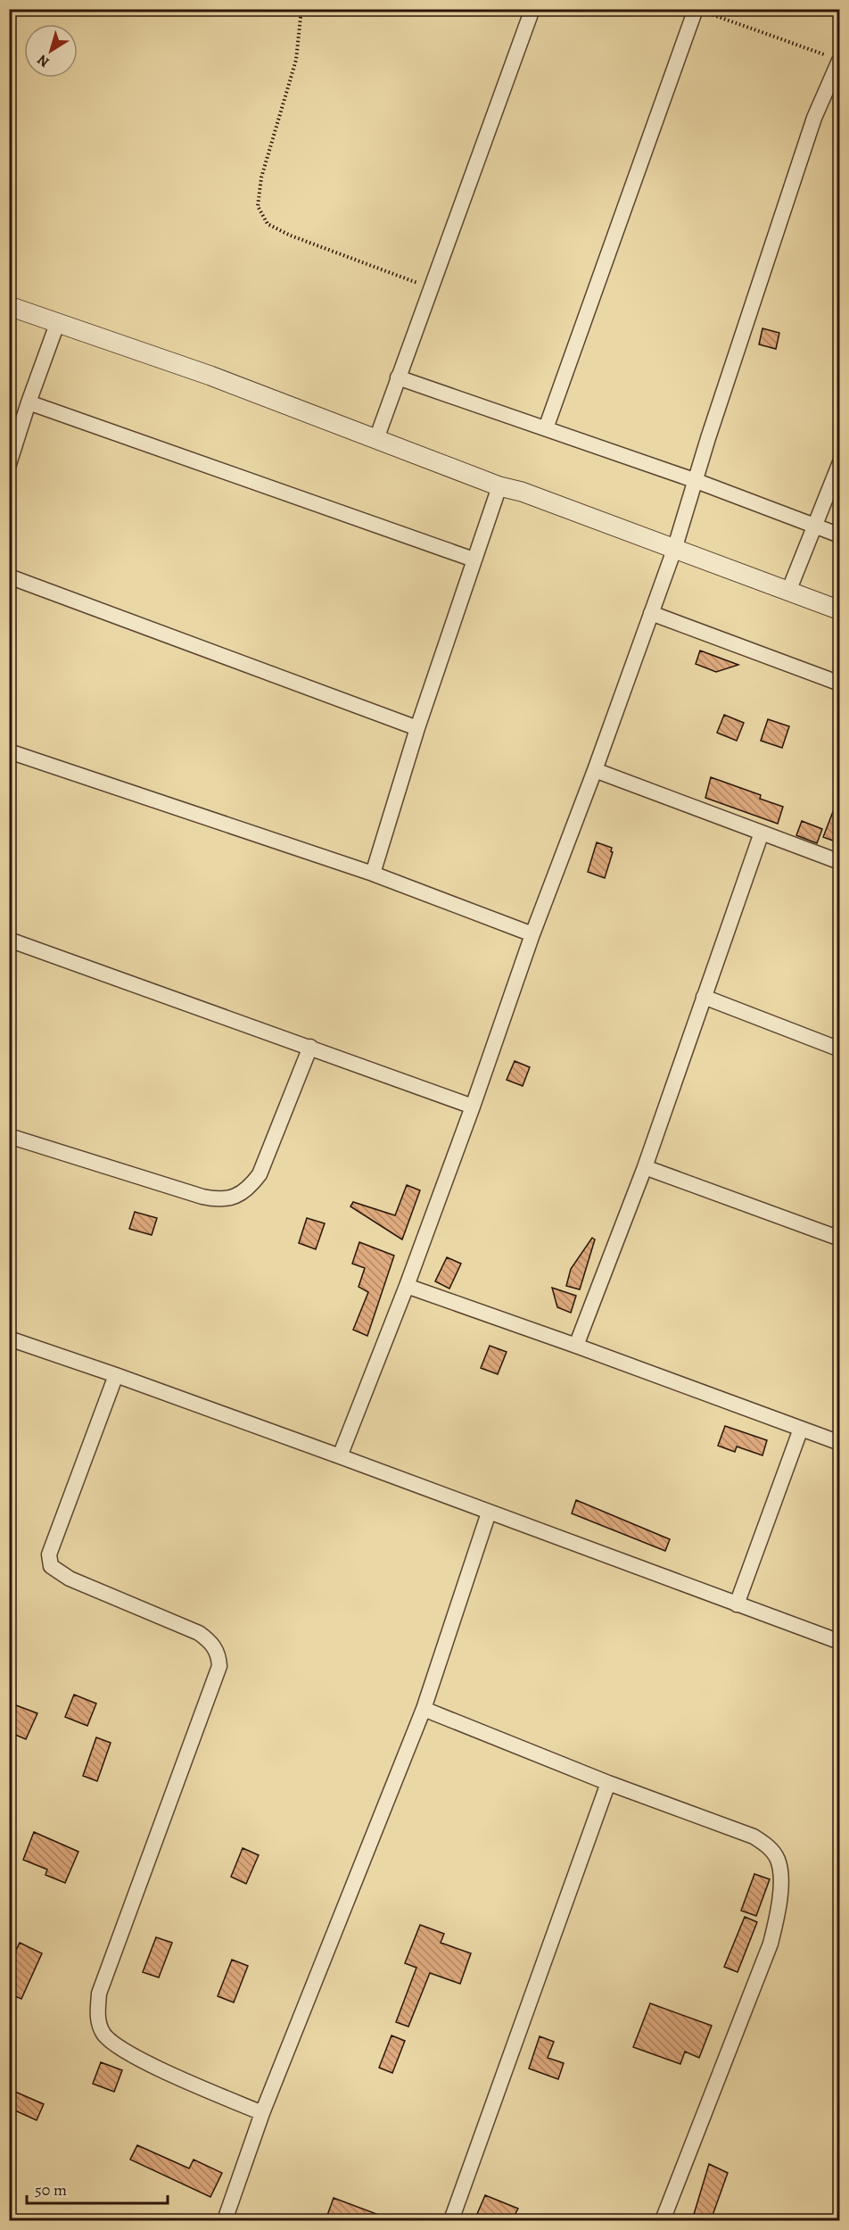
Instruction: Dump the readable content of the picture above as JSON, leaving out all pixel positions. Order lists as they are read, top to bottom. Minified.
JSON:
{"scale_bar":"50 m","north":"bottom left"}
